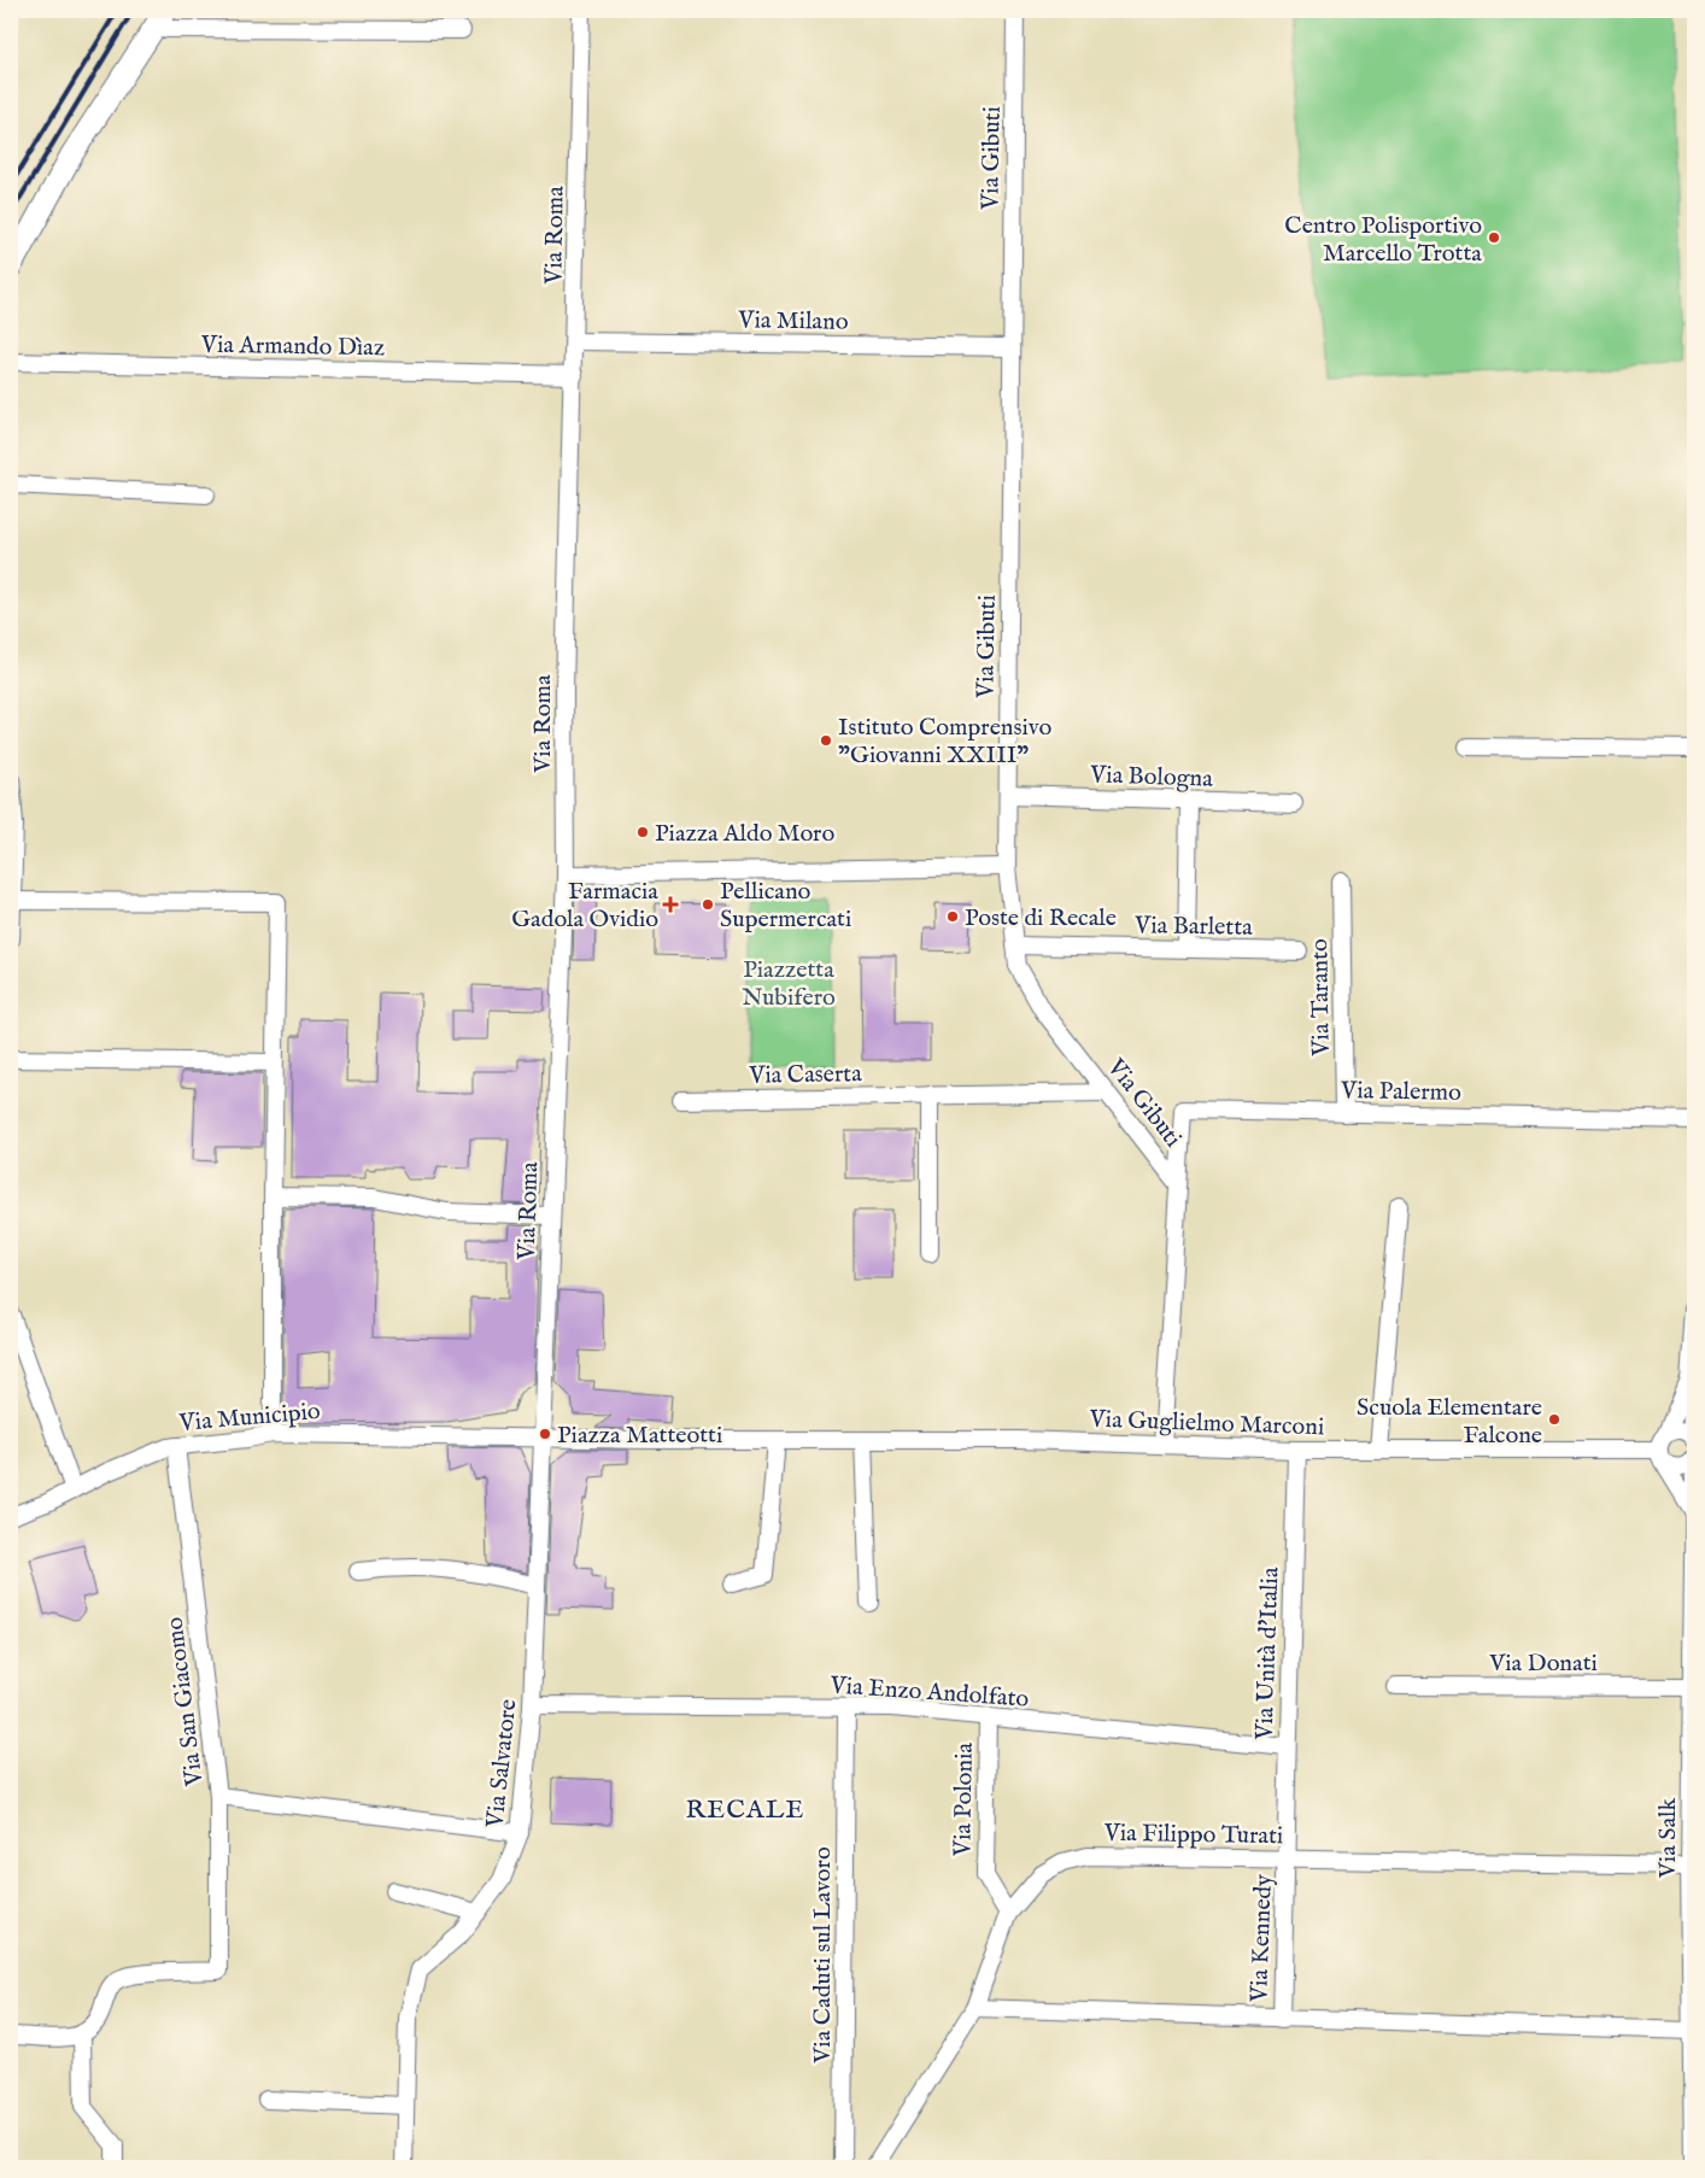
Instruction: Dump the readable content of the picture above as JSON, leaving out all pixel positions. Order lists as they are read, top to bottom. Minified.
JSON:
{"streets":{"street":["Via Gibuti","Via Roma","Via Milano","Via Armando Dìaz","Via Bologna","Via Barletta","Via Taranto","Via Caserta","Via Palermo","Via Municipio","Via Guglielmo Marconi","Via Unità d'Italia","Via Donati","Via Enzo Andolfato","Via San Giacomo","Via Salvatore","Via Polonia","Via Filippo Turati","Via Salk","Via Kennedy","Via Caduti sul Lavoro"]},"crossings":[["Via Gibuti","Via Milano"],["Via Gibuti","Via Bologna"],["Via Gibuti","Via Barletta"],["Via Gibuti","Via Caserta"],["Via Gibuti","Via Palermo"],["Via Gibuti","Via Guglielmo Marconi"],["Via Roma","Via Milano"],["Via Roma","Via Armando Dìaz"],["Via Roma","Via Municipio"],["Via Roma","Via Guglielmo Marconi"],["Via Roma","Via Salvatore"],["Via Taranto","Via Palermo"],["Via Municipio","Via Guglielmo Marconi"],["Via Municipio","Via San Giacomo"],["Via Municipio","Via Salvatore"],["Via Guglielmo Marconi","Via Unità d'Italia"],["Via Guglielmo Marconi","Via Salvatore"],["Via Unità d'Italia","Via Enzo Andolfato"],["Via Unità d'Italia","Via Filippo Turati"],["Via Unità d'Italia","Via Kennedy"],["Via Donati","Via Salk"],["Via Enzo Andolfato","Via Salvatore"],["Via Enzo Andolfato","Via Polonia"],["Via Enzo Andolfato","Via Caduti sul Lavoro"],["Via San Giacomo","Via Salvatore"],["Via Polonia","Via Filippo Turati"],["Via Filippo Turati","Via Salk"],["Via Filippo Turati","Via Kennedy"]],"districts":["RECALE"],"parks":["Piazzetta Nubifero"],"places":{"other":["Centro Polisportivo Marcello Trotta","Istituto Comprensivo \"Giovanni XXIII\"","Piazza Aldo Moro","Pellicano Supermercati","Poste di Recale","Scuola Elementare Falcone","Piazza Matteotti"],"health":["Farmacia Gadola Ovidio"]}}
